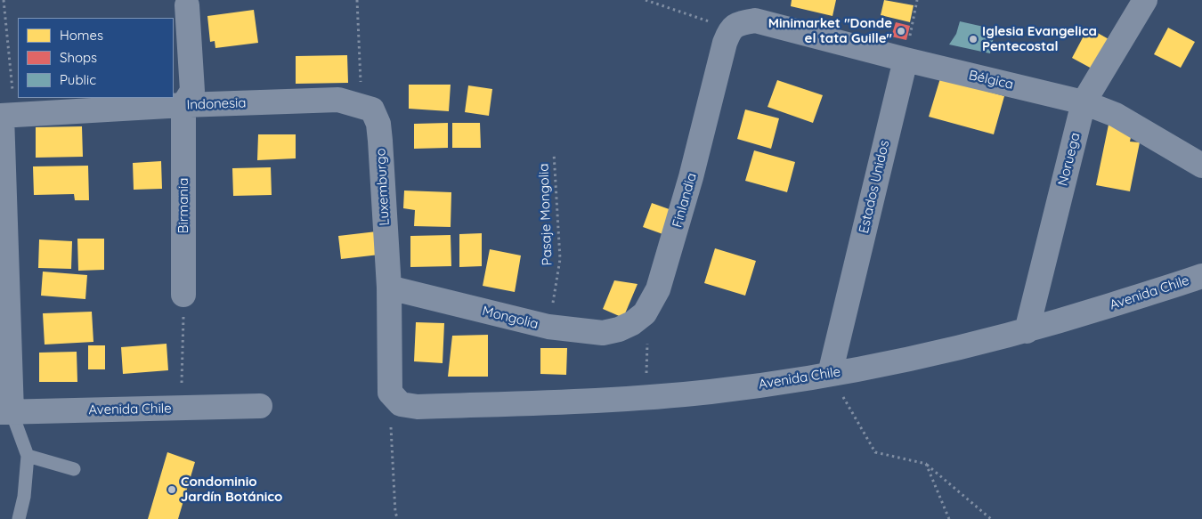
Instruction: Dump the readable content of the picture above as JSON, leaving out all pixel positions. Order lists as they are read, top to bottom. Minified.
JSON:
{"streets":{"street":["Bélgica","Indonesia","Noruega","Luxemburgo","Estados Unidos","Finlandia","Birmania","Avenida Chile","Mongolia"],"path":["Pasaje Mongolia"]},"crossings":[["Bélgica","Noruega"],["Bélgica","Estados Unidos"],["Bélgica","Finlandia"],["Indonesia","Luxemburgo"],["Indonesia","Birmania"],["Noruega","Avenida Chile"],["Luxemburgo","Avenida Chile"],["Luxemburgo","Mongolia"],["Estados Unidos","Avenida Chile"],["Finlandia","Mongolia"],["Pasaje Mongolia","Mongolia"]],"places":["Minimarket \"Donde el tata Guille\"","Iglesia Evangelica Pentecostal","Condominio Jardín Botánico"],"legend":["Homes","Shops","Public"]}
